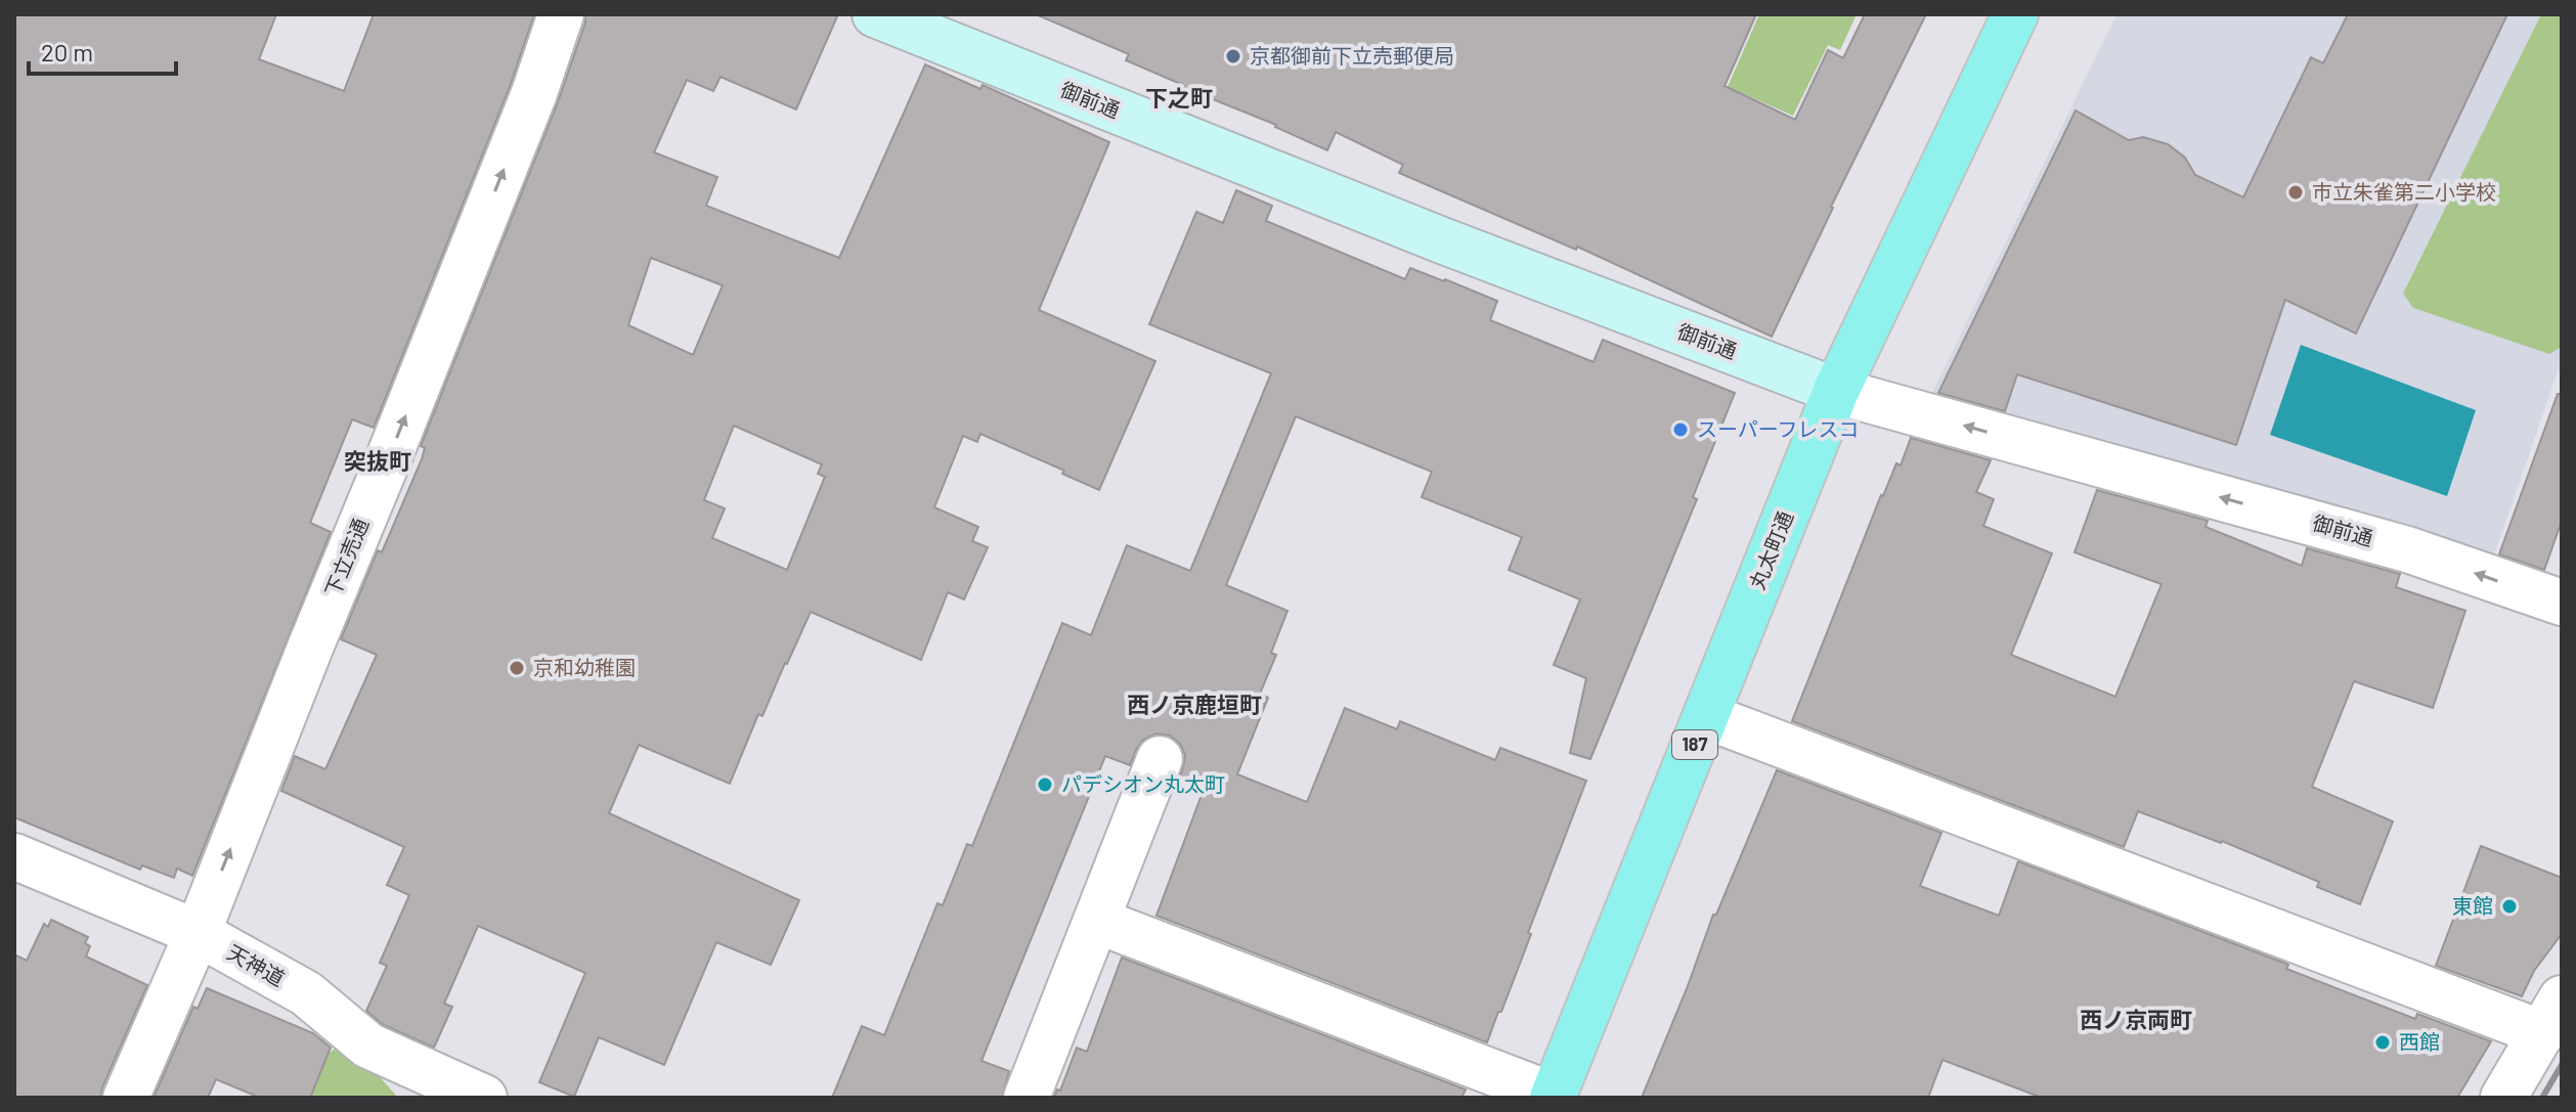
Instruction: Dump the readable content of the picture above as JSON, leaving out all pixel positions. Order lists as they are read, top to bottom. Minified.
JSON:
{"streets":{"main road":["丸太町通","187"],"street":["御前通","下立売通","天神道"]},"crossings":[["御前通","丸太町通"],["下立売通","天神道"]],"one_way":["下立売通"],"districts":["下之町","突抜町","西ノ京鹿垣町","西ノ京両町"],"places":["京都御前下立売郵便局","市立朱雀第二小学校","スーパーフレスコ","京和幼稚園","パデシオン丸太町","東館","西館"],"scale_bar":"20 m"}
